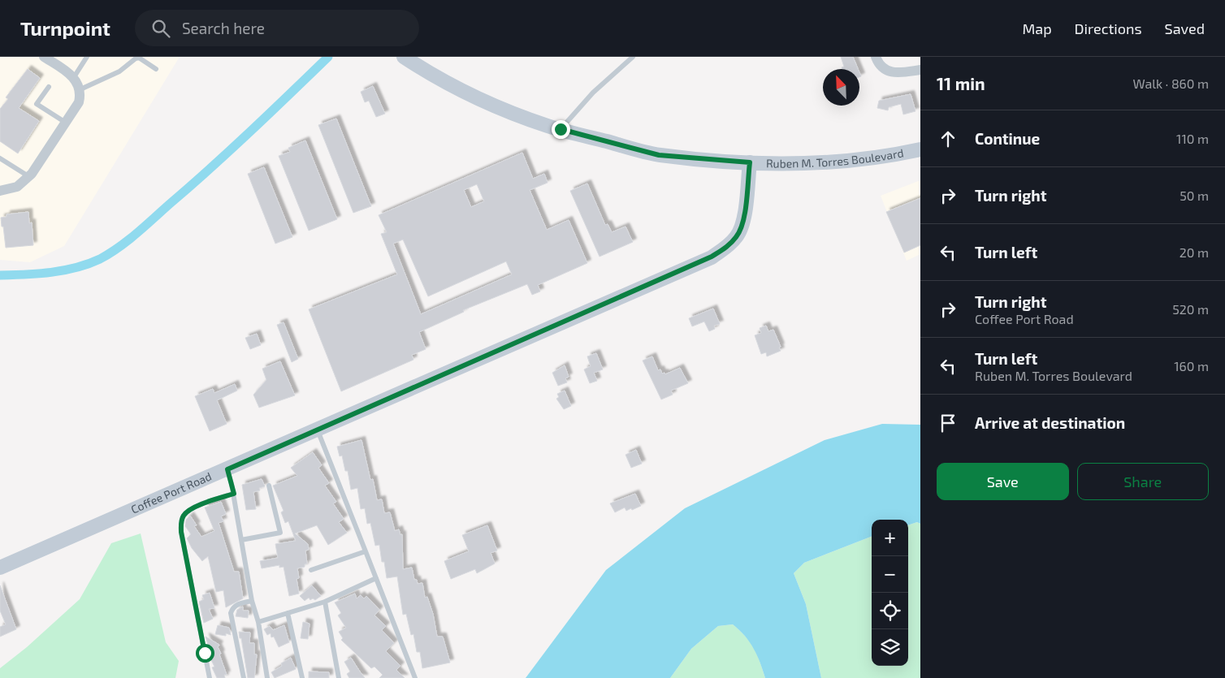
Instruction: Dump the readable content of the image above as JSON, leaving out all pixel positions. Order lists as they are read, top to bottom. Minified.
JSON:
{"streets":{"street":["Ruben M. Torres Boulevard","Coffee Port Road"]},"crossings":[["Ruben M. Torres Boulevard","Coffee Port Road"]],"north":"top left","page":{"header":"Turnpoint","search":"Search here","nav":["Map","Directions","Saved"],"heading":["11 min","Walk · 860 m"],"list":[["Continue","110 m"],["Turn right","50 m"],["Turn left","20 m"],["Turn right","Coffee Port Road","520 m"],["Turn left","Ruben M. Torres Boulevard","160 m"],"Arrive at destination"],"buttons":["Save","Share"],"map_buttons":["+","−"]}}
